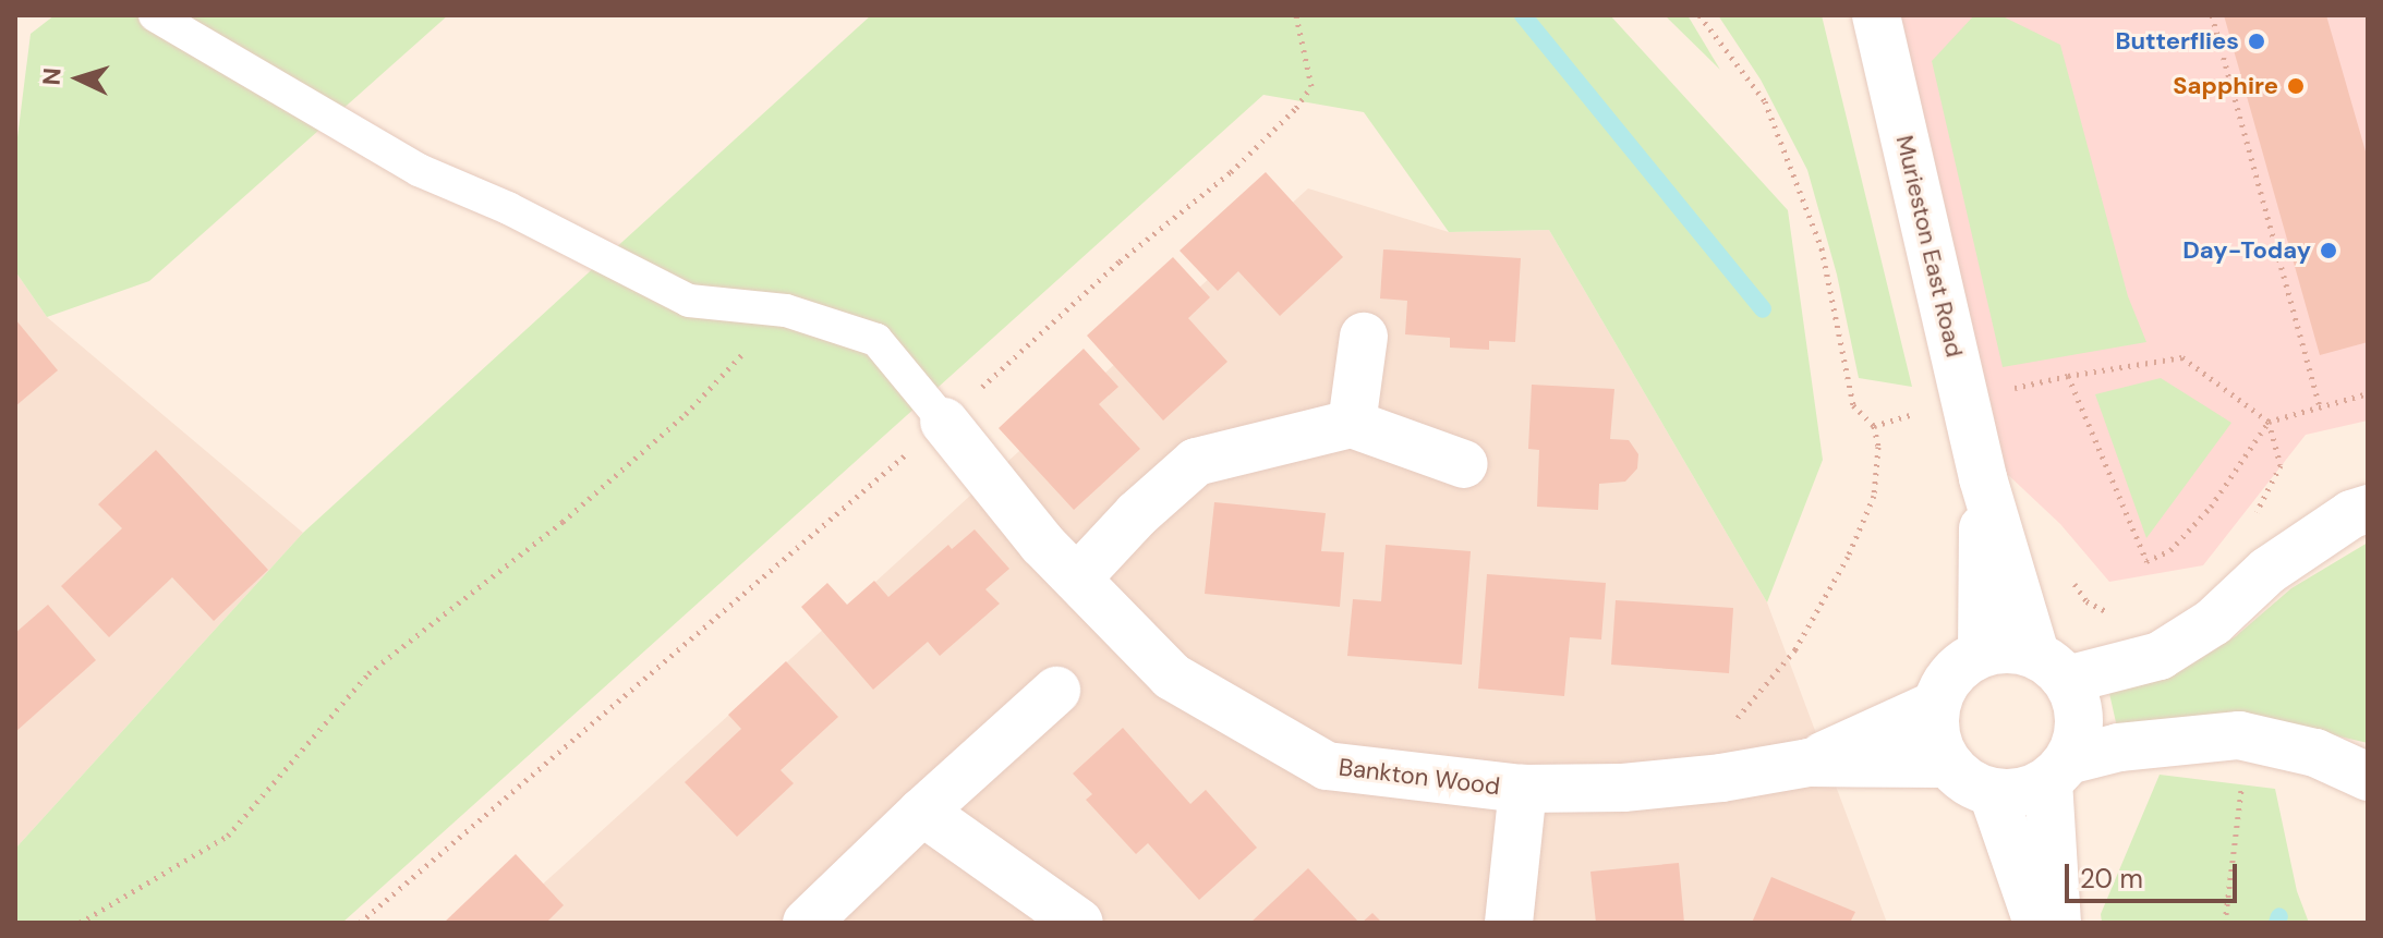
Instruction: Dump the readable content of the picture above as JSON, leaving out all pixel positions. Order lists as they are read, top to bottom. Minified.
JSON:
{"streets":{"street":["Murieston East Road","Bankton Wood"]},"places":["Butterflies","Sapphire","Day-Today"],"scale_bar":"20 m","north":"left"}
